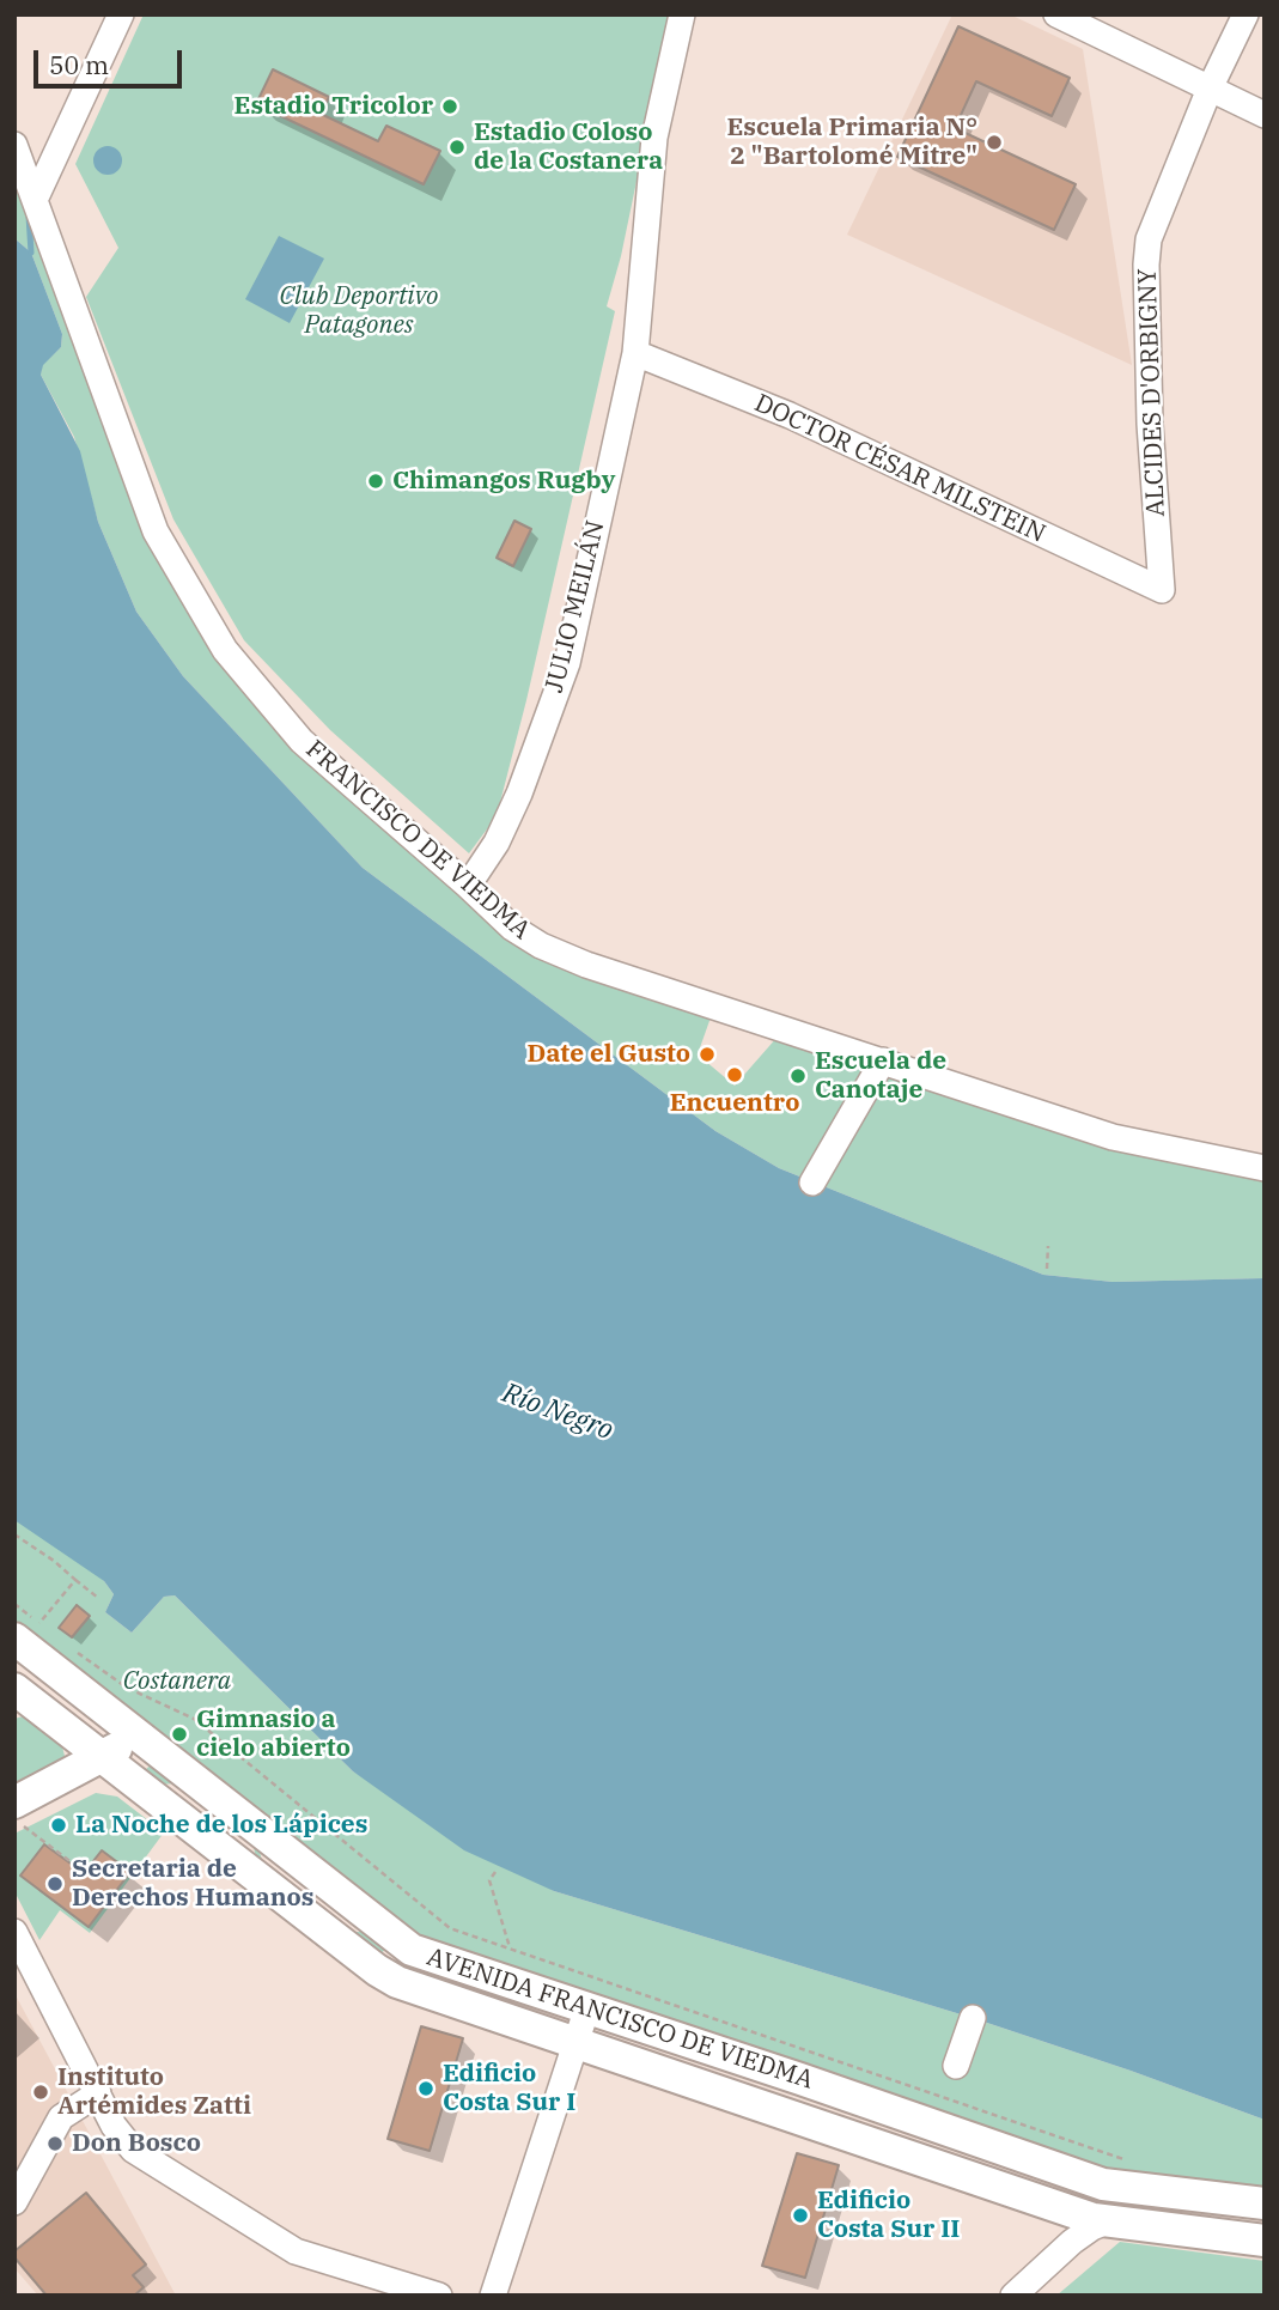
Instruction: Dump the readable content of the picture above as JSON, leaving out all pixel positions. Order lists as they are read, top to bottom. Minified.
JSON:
{"streets":{"main road":["AVENIDA FRANCISCO DE VIEDMA"],"street":["ALCIDES D'ORBIGNY","DOCTOR CÉSAR MILSTEIN","JULIO MEILÁN","FRANCISCO DE VIEDMA"]},"crossings":[["ALCIDES D'ORBIGNY","DOCTOR CÉSAR MILSTEIN"],["DOCTOR CÉSAR MILSTEIN","JULIO MEILÁN"],["JULIO MEILÁN","FRANCISCO DE VIEDMA"]],"water":["Río Negro"],"parks":["Club Deportivo Patagones","Costanera"],"places":["Estadio Tricolor","Escuela Primaria N° 2 \"Bartolomé Mitre\"","Estadio Coloso de la Costanera","Chimangos Rugby","Date el Gusto","Encuentro","Escuela de Canotaje","Gimnasio a cielo abierto","La Noche de los Lápices","Secretaria de Derechos Humanos","Edificio Costa Sur I","Instituto Artémides Zatti","Don Bosco","Edificio Costa Sur II"],"scale_bar":"50 m"}
